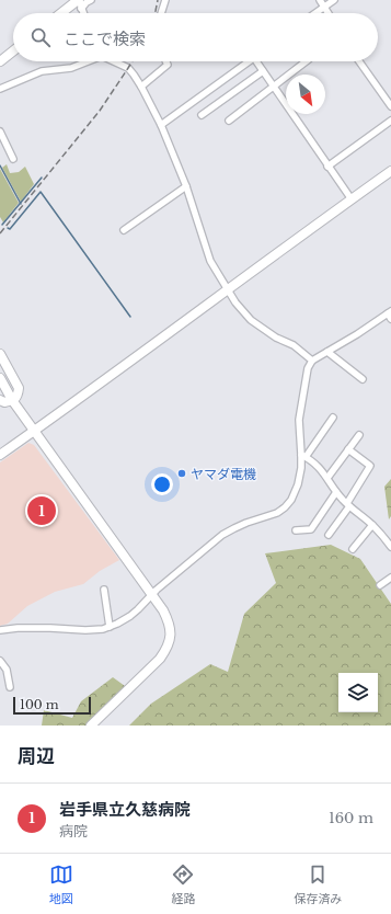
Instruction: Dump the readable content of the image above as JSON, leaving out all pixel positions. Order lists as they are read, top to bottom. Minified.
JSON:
{"places":["ヤマダ電機"],"scale_bar":"100 m","north":"bottom right","page":{"search":"ここで検索","pins":"1","scale":"100 m","heading":"周辺","list":[{"mark":"1","name":"岩手県立久慈病院","note":"病院","value":"160 m"}],"nav":["地図","経路","保存済み"]}}
